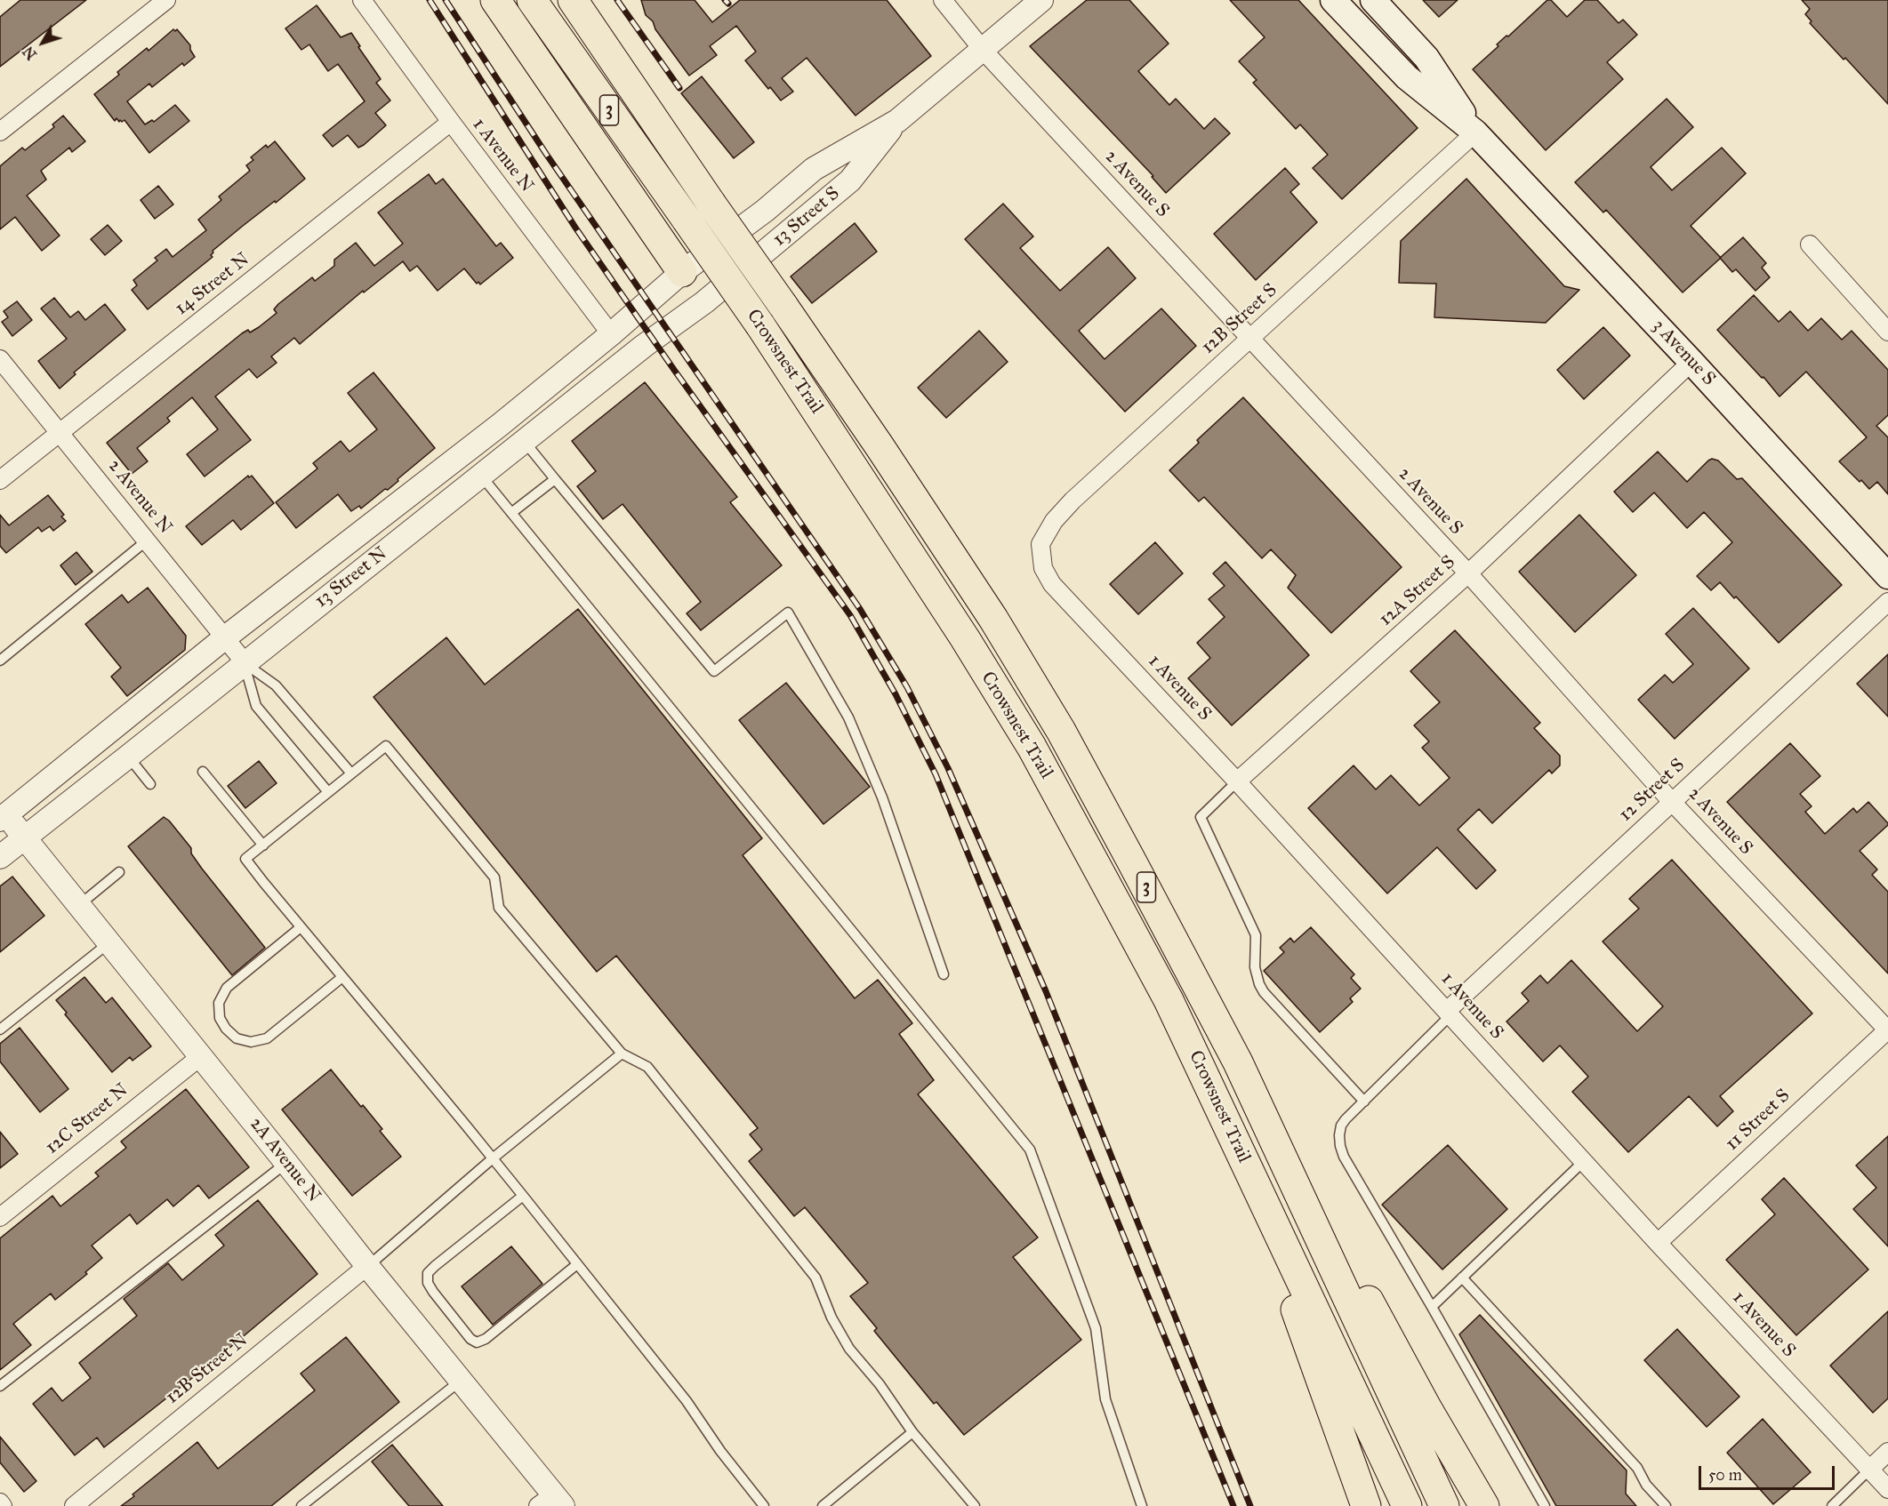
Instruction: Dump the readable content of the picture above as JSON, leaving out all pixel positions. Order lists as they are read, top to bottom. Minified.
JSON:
{"streets":{"highway":["3","Crowsnest Trail"],"main road":["3 Avenue S"],"street":["1 Avenue N","2 Avenue S","13 Street S","14 Street N","12B Street S","2 Avenue N","13 Street N","12A Street S","1 Avenue S","12 Street S","12C Street N","11 Street S","2A Avenue N","12B Street N"]},"crossings":[["1 Avenue N","14 Street N"],["1 Avenue N","13 Street N"],["2 Avenue S","13 Street S"],["2 Avenue S","12B Street S"],["2 Avenue S","12A Street S"],["2 Avenue S","12 Street S"],["2 Avenue S","11 Street S"],["13 Street S","13 Street N"],["14 Street N","2 Avenue N"],["12B Street S","3 Avenue S"],["12B Street S","1 Avenue S"],["3 Avenue S","12A Street S"],["2 Avenue N","13 Street N"],["13 Street N","2A Avenue N"],["12A Street S","1 Avenue S"],["1 Avenue S","12 Street S"],["1 Avenue S","11 Street S"],["12C Street N","2A Avenue N"],["2A Avenue N","12B Street N"]],"scale_bar":"50 m","north":"bottom left"}
